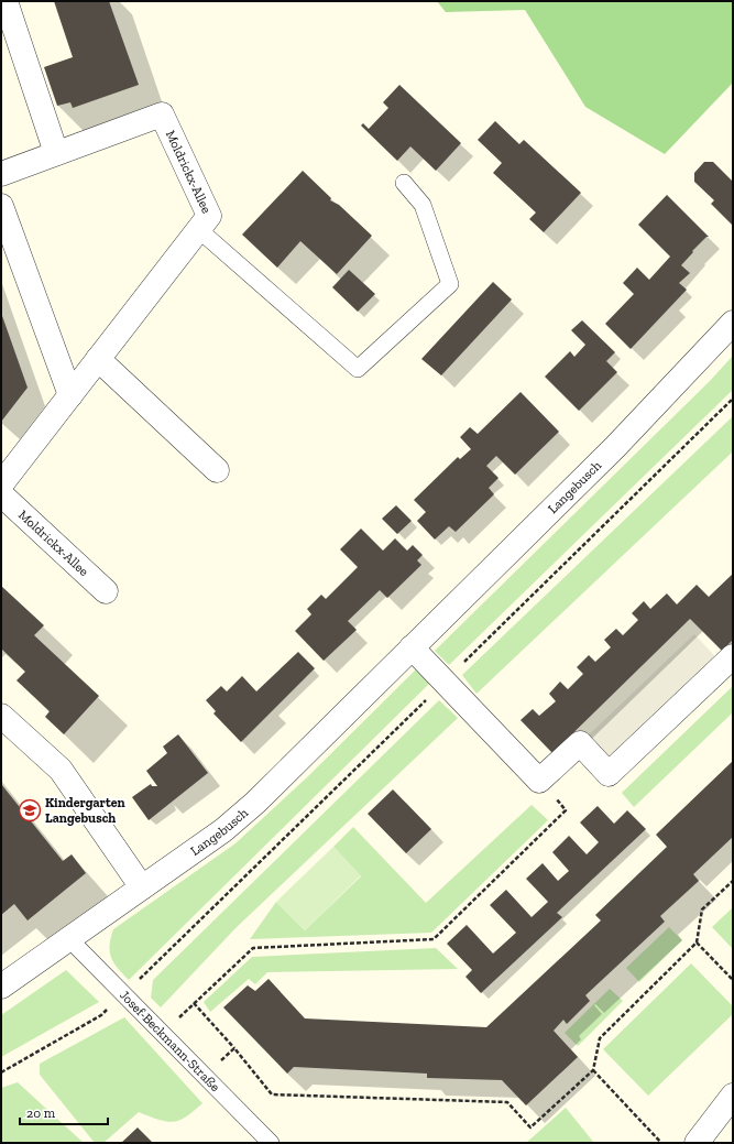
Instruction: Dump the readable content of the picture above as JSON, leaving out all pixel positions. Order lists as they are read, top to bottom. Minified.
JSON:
{"streets":{"street":["Moldrickx-Allee","Langebusch"],"lane":["Josef-Beckmann-Straße"]},"crossings":[["Langebusch","Josef-Beckmann-Straße"]],"places":{"school or university":["Kindergarten Langebusch"]},"scale_bar":"20 m"}
